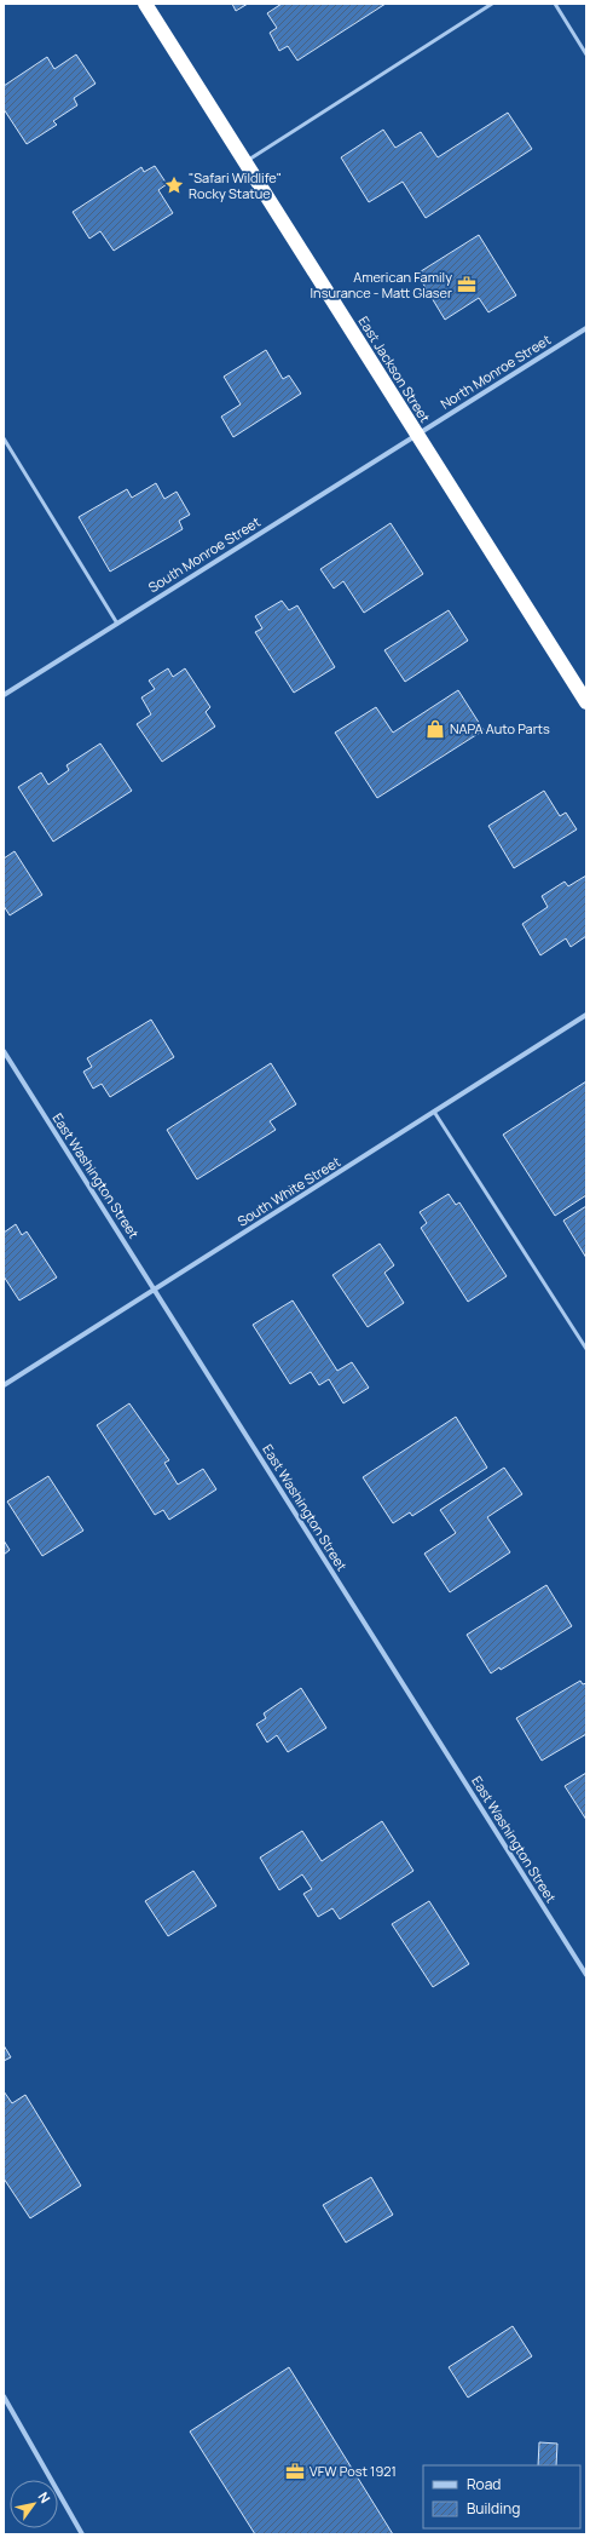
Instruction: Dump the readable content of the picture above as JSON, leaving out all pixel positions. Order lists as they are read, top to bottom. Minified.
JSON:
{"streets":{"highway":["East Jackson Street"],"street":["North Monroe Street","South Monroe Street","East Washington Street","South White Street"]},"crossings":[["East Jackson Street","North Monroe Street"],["East Jackson Street","South Monroe Street"],["North Monroe Street","South Monroe Street"],["East Washington Street","South White Street"]],"places":{"place":["\"Safari Wildlife\" Rocky Statue"],"office":["American Family Insurance - Matt Glaser","VFW Post 1921"],"shop":["NAPA Auto Parts"]},"legend":["Road","Building"],"north":"top right"}
